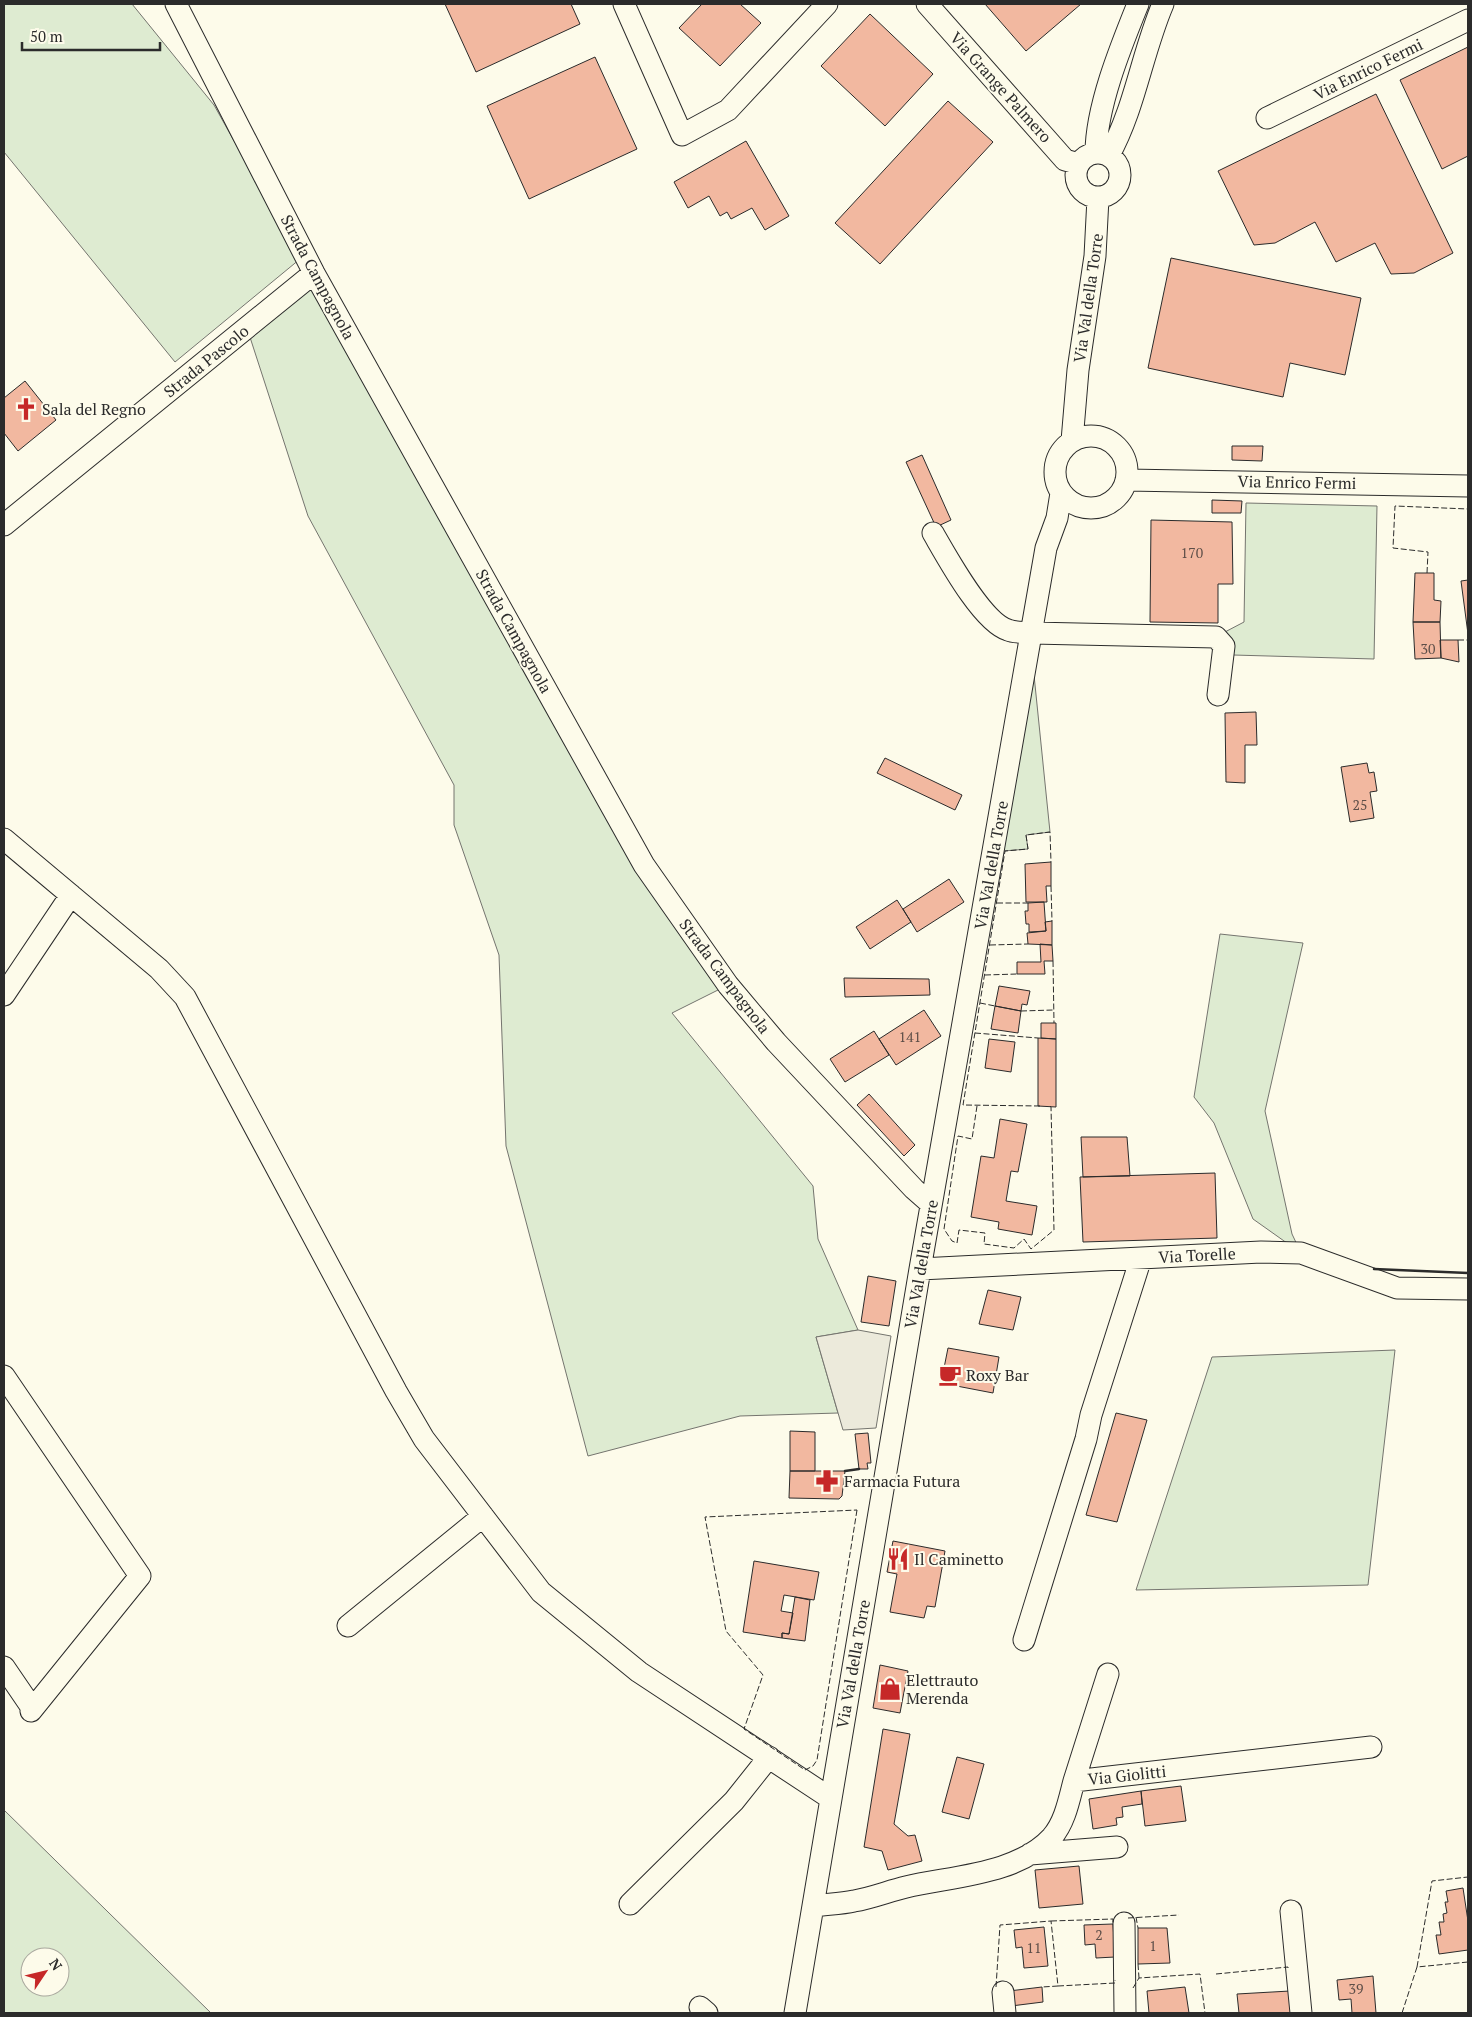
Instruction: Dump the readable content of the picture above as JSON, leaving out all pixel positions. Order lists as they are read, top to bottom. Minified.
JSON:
{"streets":{"street":["Via Enrico Fermi","Via Grange Palmero","Strada Campagnola","Via Val della Torre","Strada Pascolo","Via Torelle","Via Giolitti"]},"crossings":[["Via Enrico Fermi","Via Val della Torre"],["Via Grange Palmero","Via Val della Torre"],["Strada Campagnola","Via Val della Torre"],["Strada Campagnola","Strada Pascolo"],["Via Val della Torre","Via Torelle"],["Via Val della Torre","Via Giolitti"]],"places":{"church":["Sala del Regno"],"cafe":["Roxy Bar"],"pharmacy":["Farmacia Futura"],"restaurant":["Il Caminetto"],"shop":["Elettrauto Merenda"]},"house_numbers":["170","30","25","141","2","1","11","39"],"scale_bar":"50 m","north":"top right"}
